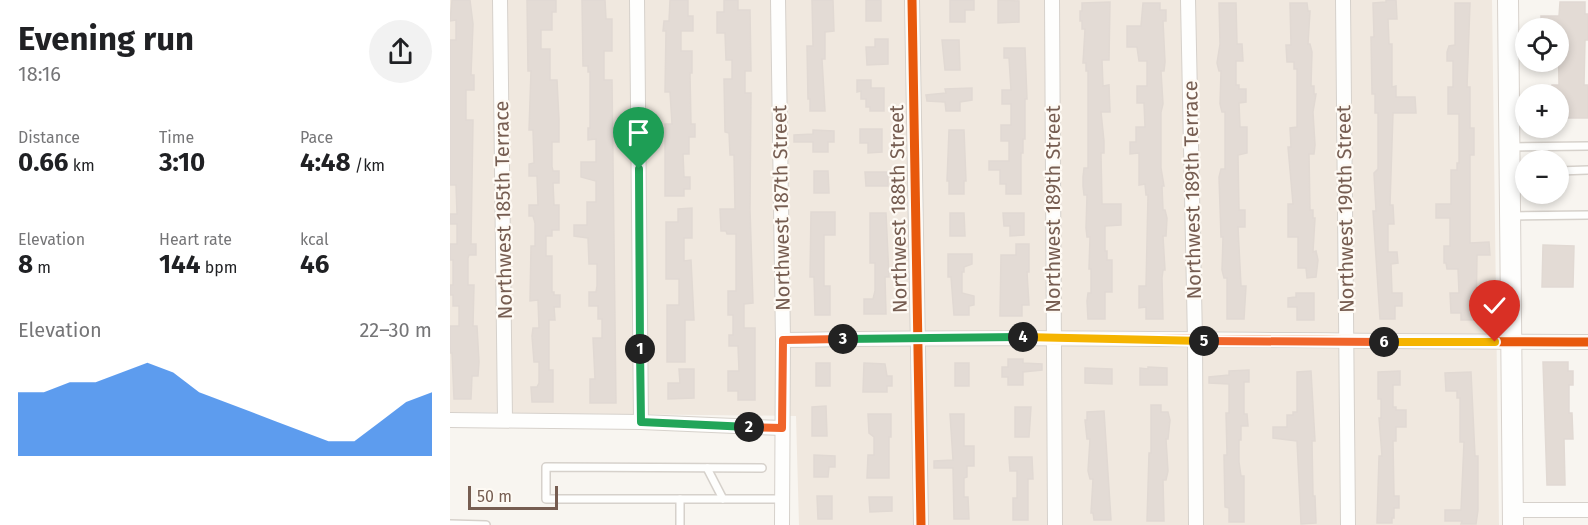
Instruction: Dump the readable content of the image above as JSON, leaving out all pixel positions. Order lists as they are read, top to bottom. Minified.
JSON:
{"streets":{"street":["Northwest 189th Terrace","Northwest 187th Street","Northwest 188th Street","Northwest 189th Street","Northwest 190th Street","Northwest 185th Terrace"]},"scale_bar":"50 m","page":{"heading":["Evening run","18:16"],"map_buttons":["+","−"],"stats":[["Distance","0.66 km"],["Time","3:10"],["Pace","4:48 /km"],["Elevation","8 m"],["Heart rate","144 bpm"],["kcal","46"]],"chart":["Elevation","22–30 m"],"pins":["4","3","5","6","1","2"],"scale":"50 m"}}
